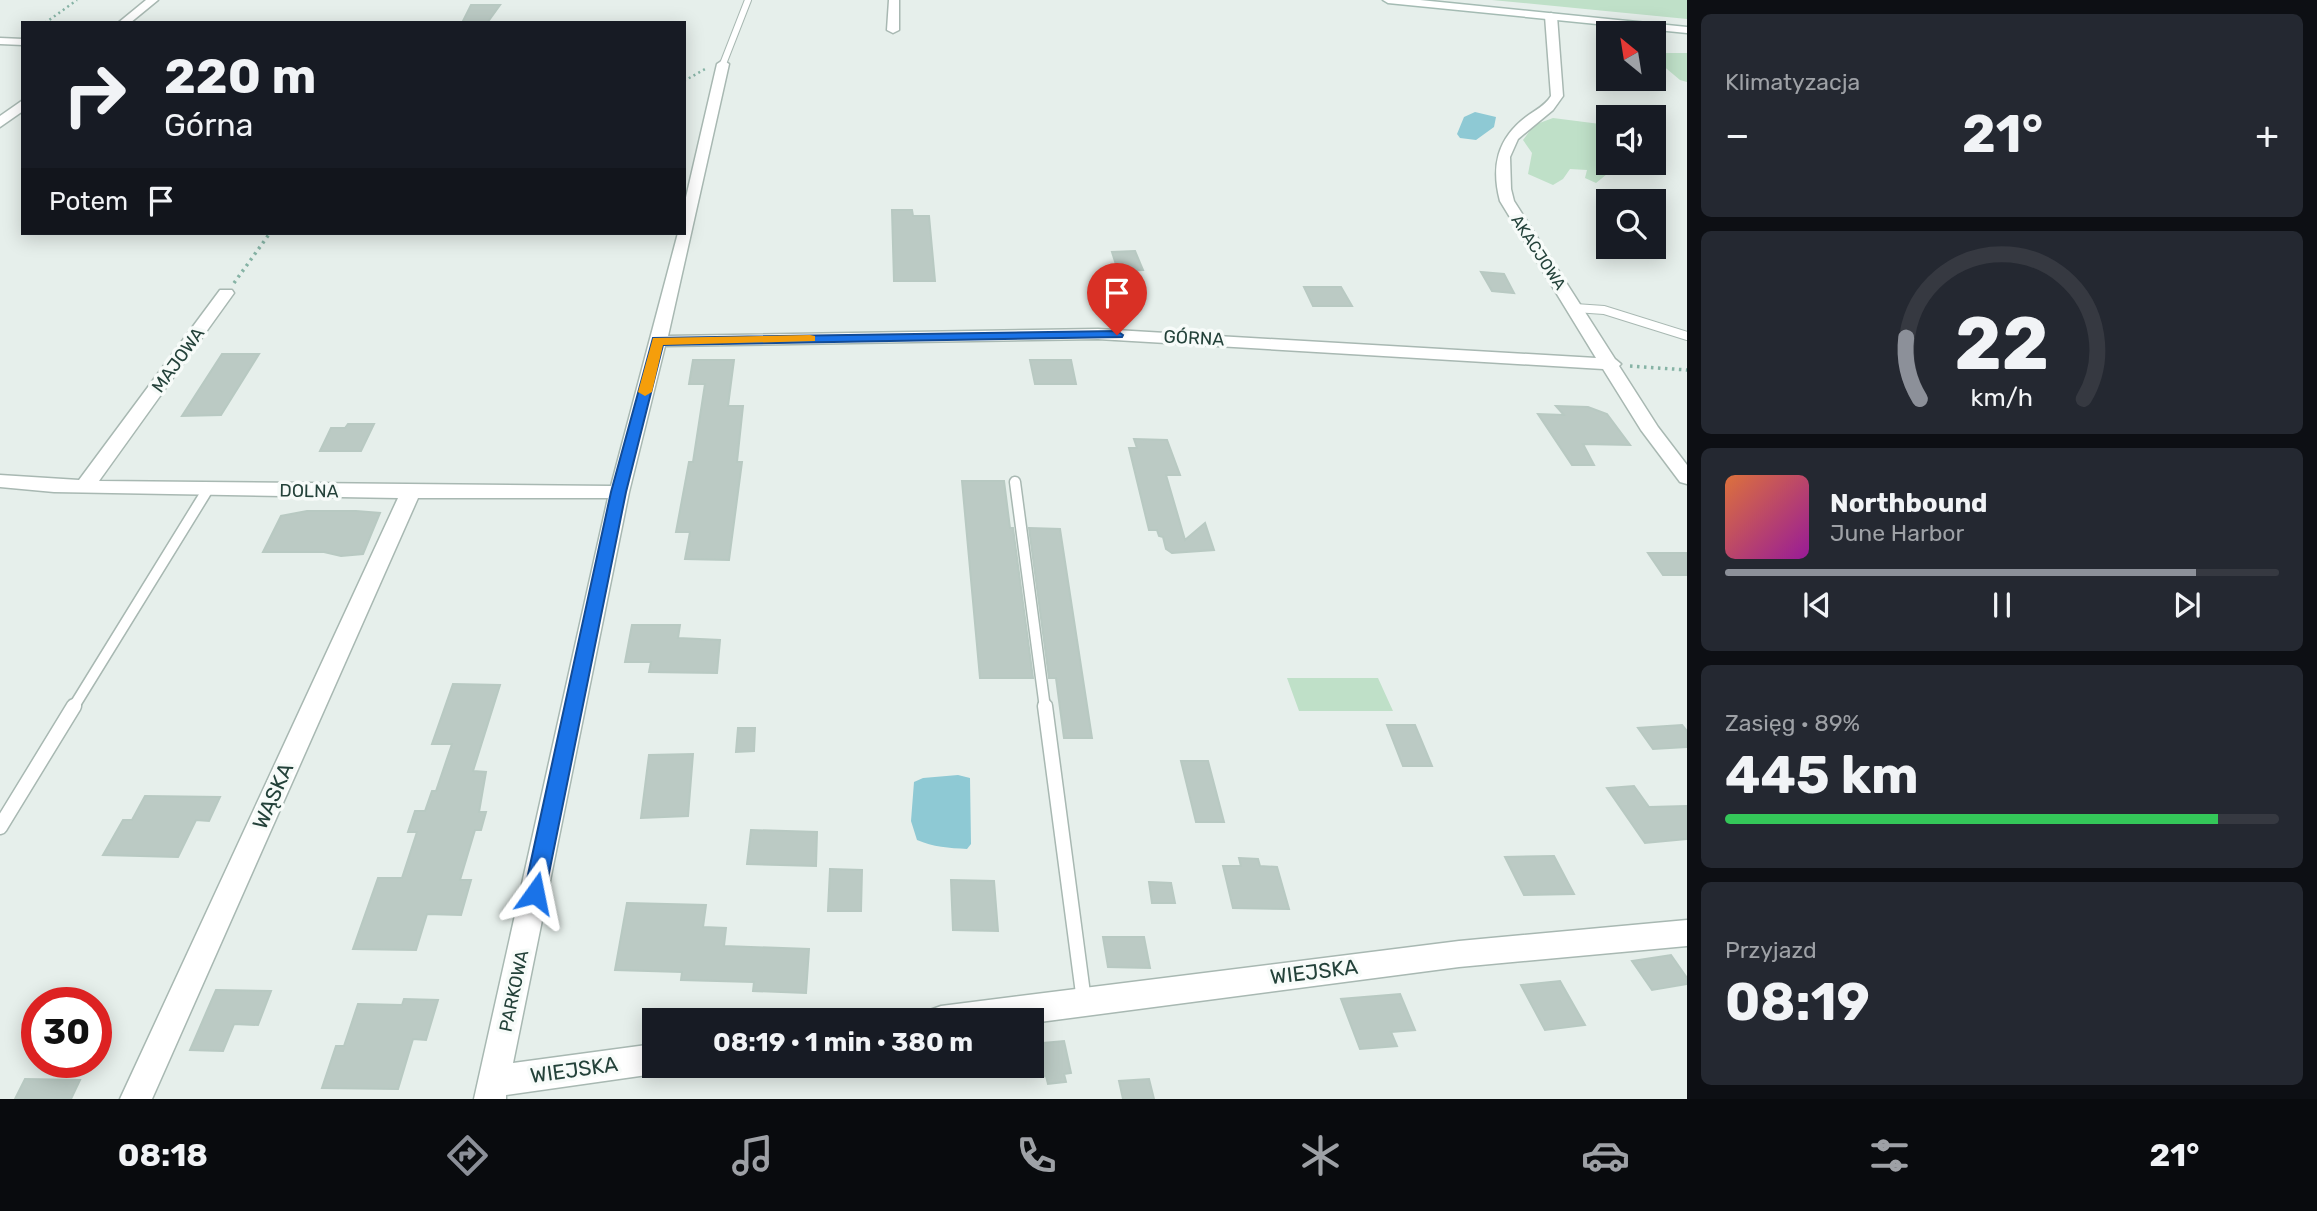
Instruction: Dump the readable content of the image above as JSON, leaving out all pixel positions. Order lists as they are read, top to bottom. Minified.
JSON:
{"streets":{"street":["AKACJOWA","GÓRNA","MAJOWA","DOLNA","WĄSKA","WIEJSKA","PARKOWA"]},"crossings":[["AKACJOWA","GÓRNA"],["GÓRNA","PARKOWA"],["MAJOWA","DOLNA"],["DOLNA","WĄSKA"],["DOLNA","PARKOWA"],["WIEJSKA","PARKOWA"]],"north":"top left","page":{"tile":["Klimatyzacja",["Zasięg · 89%","445 km"],["Przyjazd","08:19"]],"turn":["220 m","Górna"],"heat":["−","21°","+"],"then":"Potem","song":["Northbound","June Harbor"],"limit":"30","trip":"08:19 · 1 min · 380 m","tabs":["08:18","21°"],"gauge":["22","km/h"]}}
